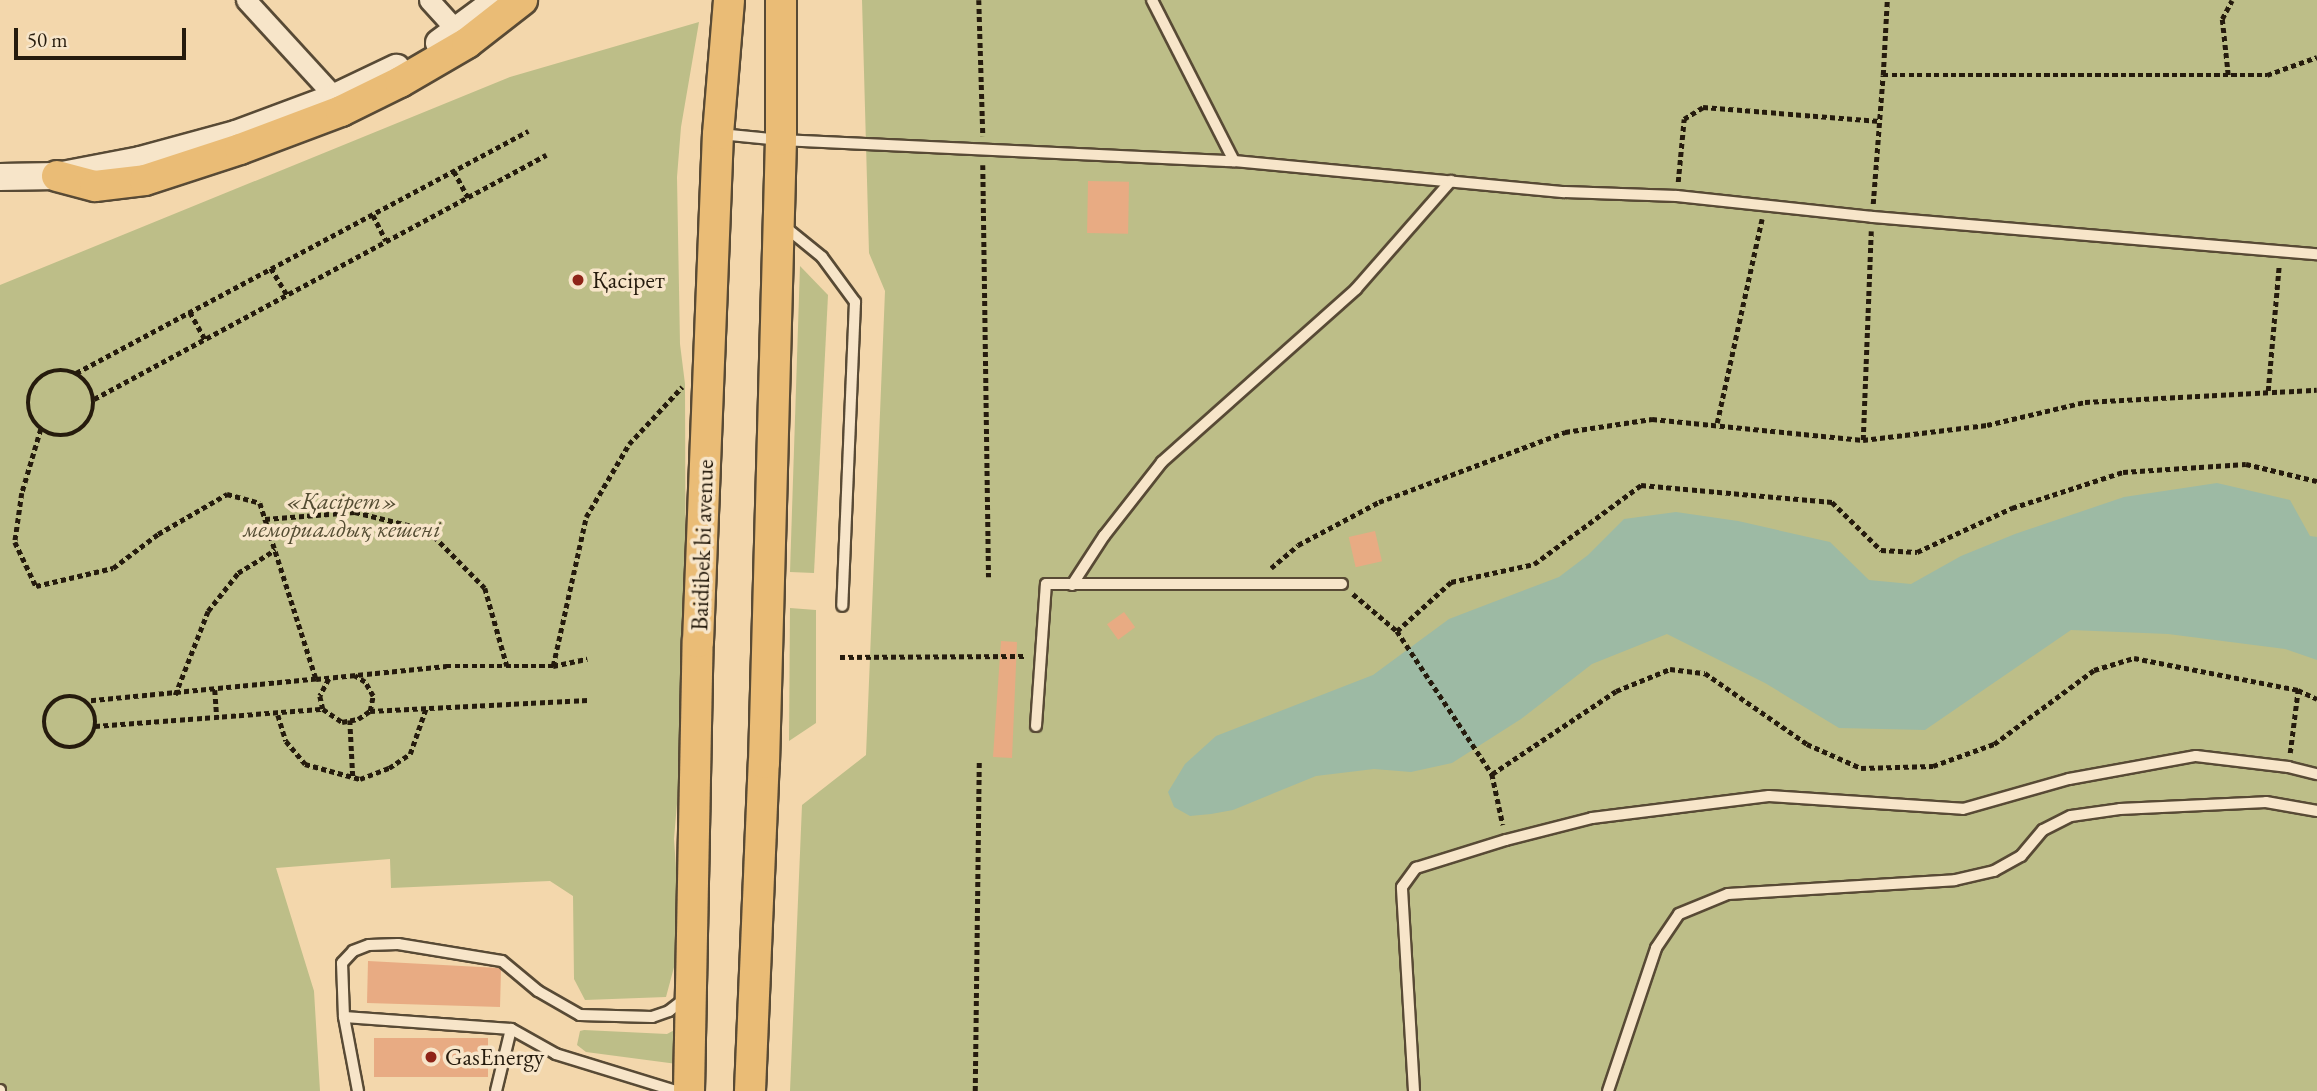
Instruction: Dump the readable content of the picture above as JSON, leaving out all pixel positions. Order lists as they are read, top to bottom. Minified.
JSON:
{"streets":{"main road":["Baidibek bi avenue"]},"parks":["«Қасірет» мемориалдық кешені"],"places":["Қасірет","GasEnergy"],"scale_bar":"50 m"}
